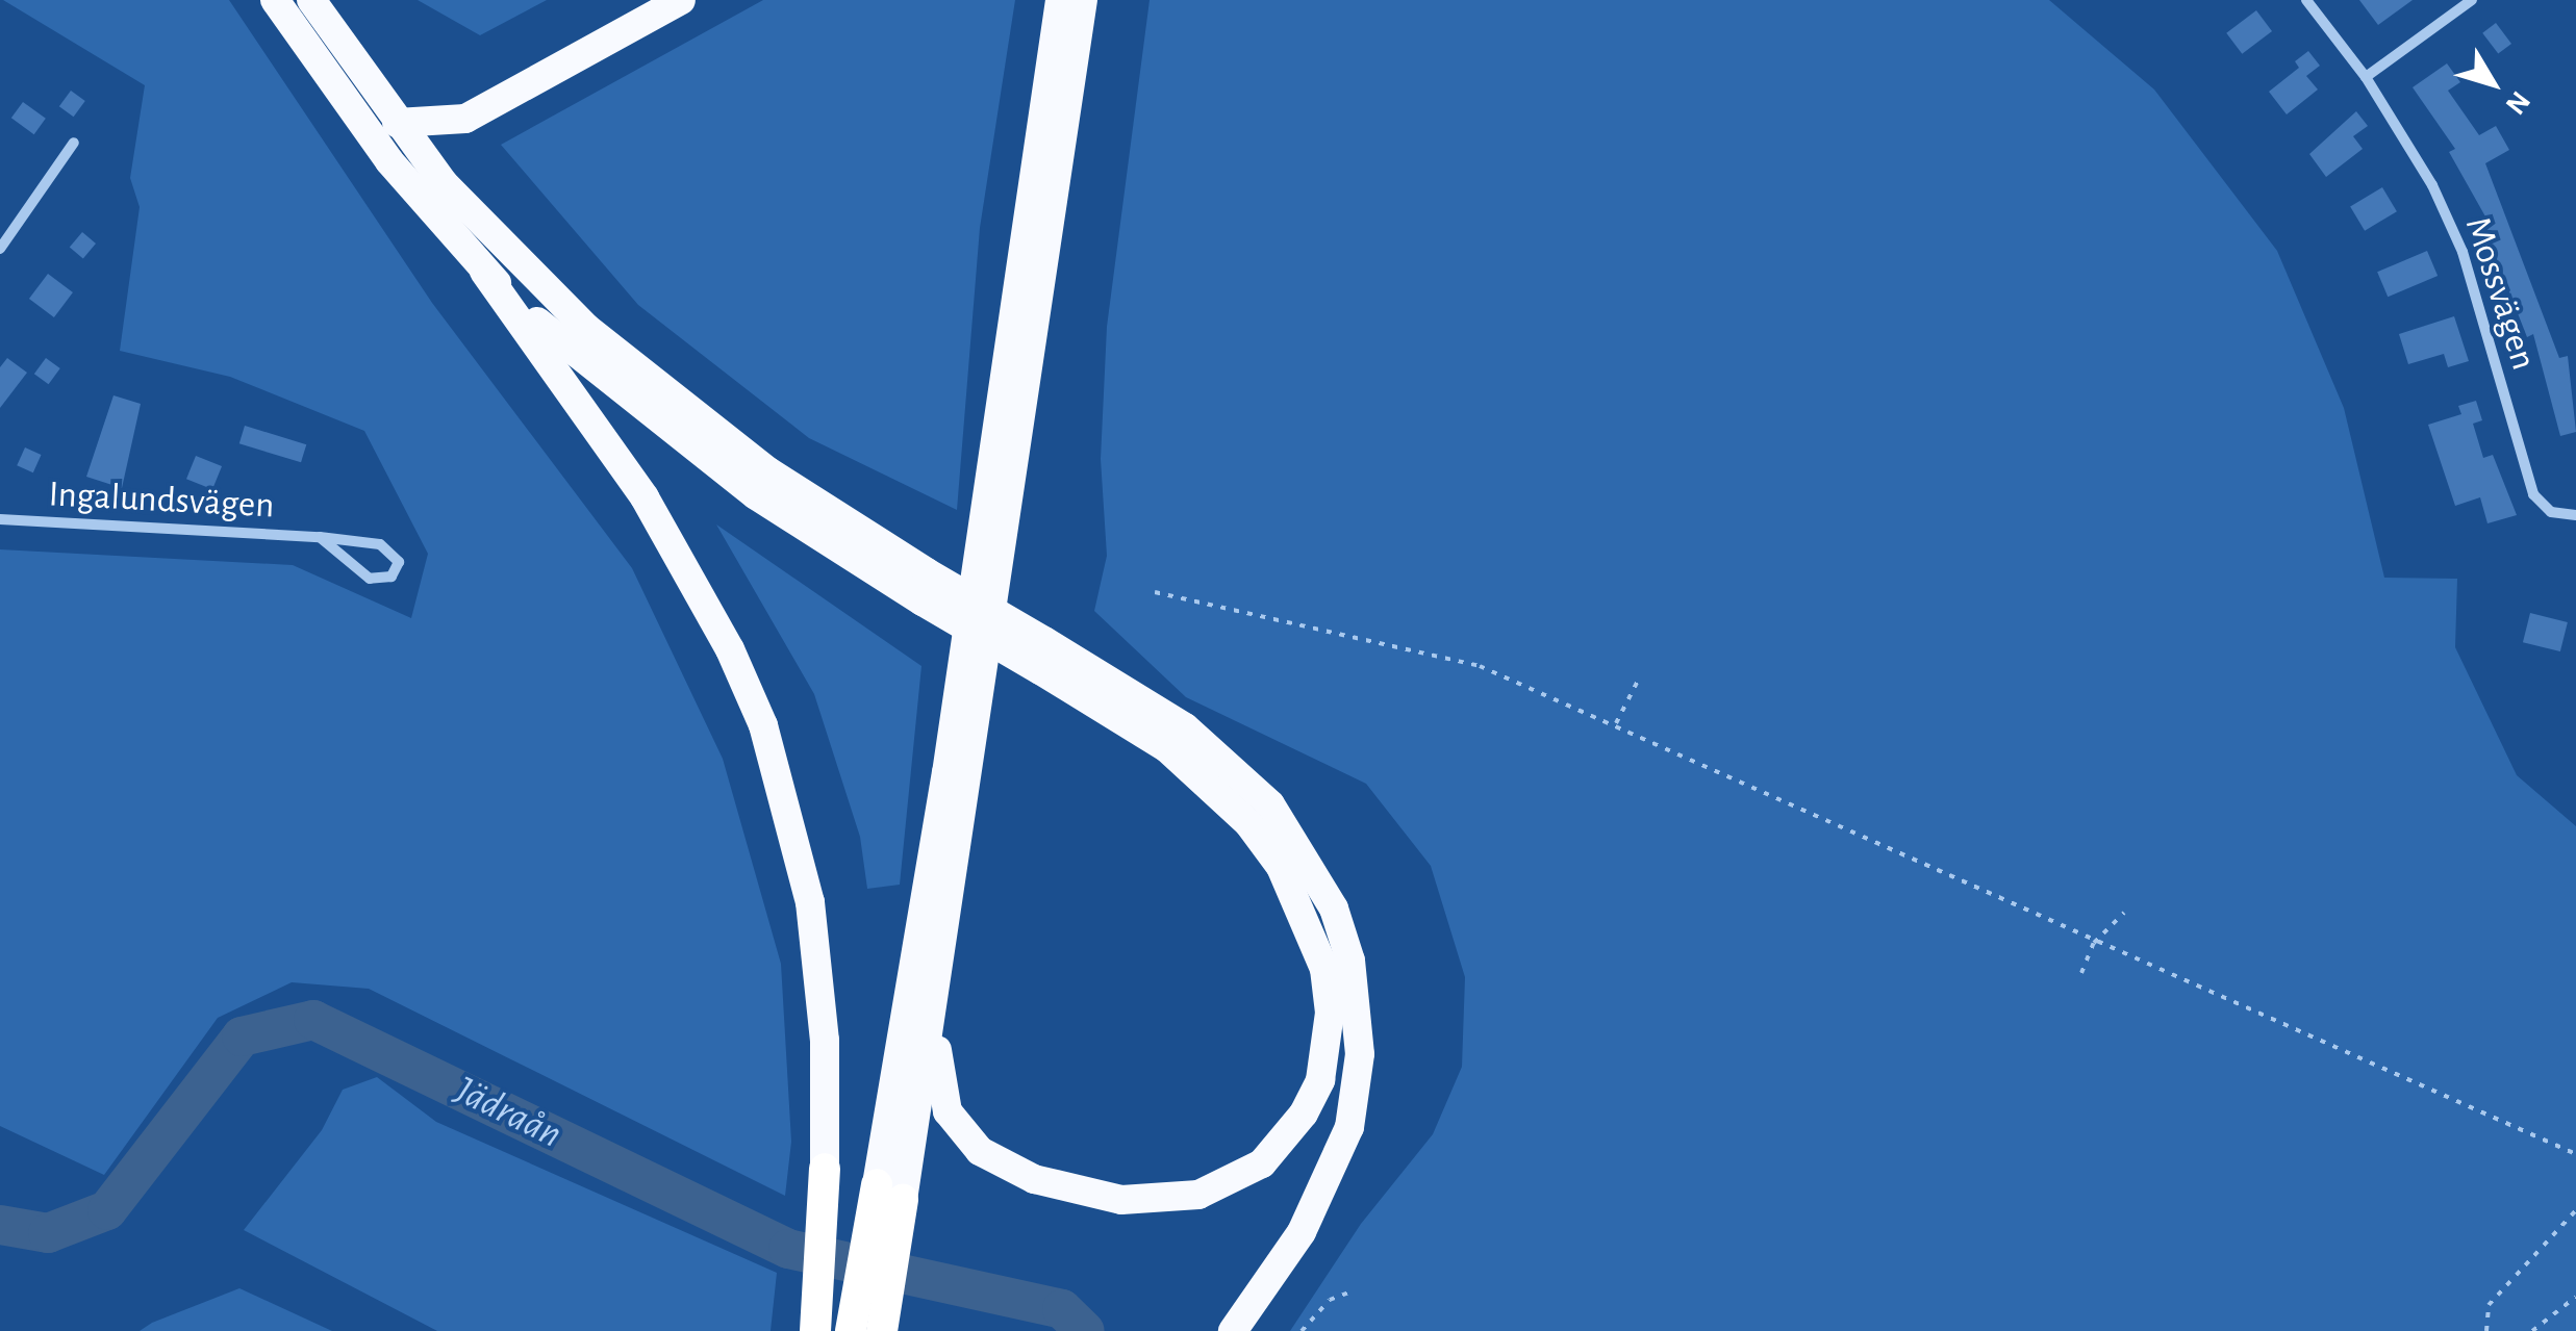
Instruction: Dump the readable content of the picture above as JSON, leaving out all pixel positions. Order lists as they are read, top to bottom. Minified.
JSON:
{"streets":{"street":["Mossvägen","Ingalundsvägen"]},"water":["Jädraån"],"north":"bottom right"}
